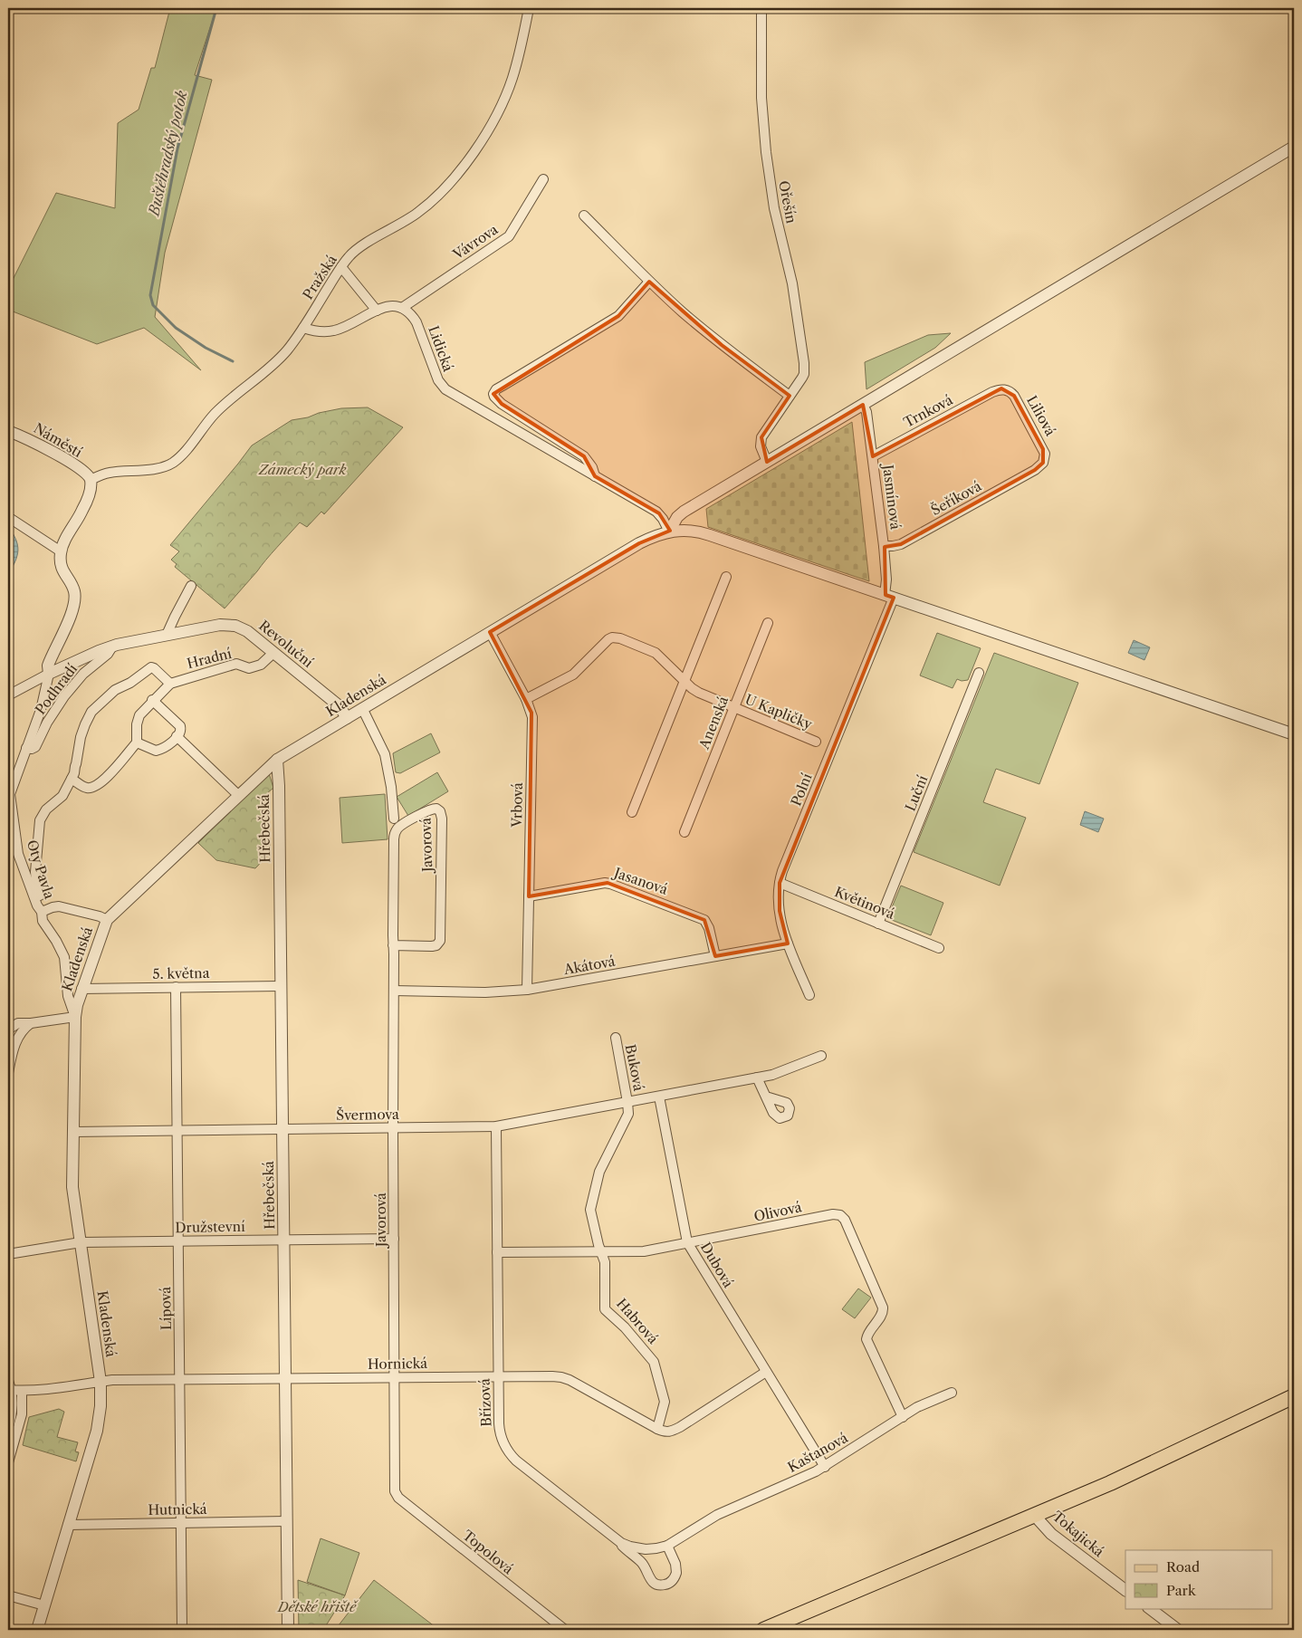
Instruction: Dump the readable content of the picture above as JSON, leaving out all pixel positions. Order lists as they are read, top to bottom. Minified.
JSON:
{"streets":{"street":["Ořešín","Vávrova","Pražská","Lidická","Trnková","Liliová","Náměstí","Jasmínová","Šeříková","Revoluční","Hradní","Podhradí","Kladenská","U Kapličky","Anenská","Polní","Luční","Vrbová","Hřebečská","Javorová","Oty Pavla","Jasanová","Květinová","Akátová","5. května","Buková","Švermova","Olivová","Družstevní","Dubová","Lípová","Habrová","Hornická","Břízová","Kaštanová","Hutnická","Tokajická","Topolová"]},"crossings":[["Vávrova","Lidická"],["Pražská","Náměstí"],["Lidická","Kladenská"],["Trnková","Liliová"],["Trnková","Jasmínová"],["Liliová","Šeříková"],["Jasmínová","Šeříková"],["Jasmínová","Kladenská"],["Jasmínová","Polní"],["Revoluční","Hradní"],["Revoluční","Podhradí"],["Revoluční","Kladenská"],["Revoluční","Oty Pavla"],["Podhradí","Oty Pavla"],["Kladenská","Polní"],["Kladenská","Vrbová"],["Kladenská","Hřebečská"],["Kladenská","Oty Pavla"],["Kladenská","5. května"],["Kladenská","Švermova"],["Kladenská","Družstevní"],["Kladenská","Hornická"],["Kladenská","Hutnická"],["U Kapličky","Anenská"],["U Kapličky","Vrbová"],["Polní","Květinová"],["Polní","Akátová"],["Luční","Květinová"],["Vrbová","Jasanová"],["Vrbová","Akátová"],["Hřebečská","5. května"],["Hřebečská","Švermova"],["Hřebečská","Družstevní"],["Hřebečská","Hornická"],["Hřebečská","Hutnická"],["Javorová","Akátová"],["Javorová","Švermova"],["Javorová","Družstevní"],["Javorová","Hornická"],["Javorová","Topolová"],["Jasanová","Akátová"],["5. května","Lípová"],["Buková","Švermova"],["Buková","Habrová"],["Švermova","Dubová"],["Švermova","Lípová"],["Švermova","Habrová"],["Švermova","Břízová"],["Olivová","Dubová"],["Olivová","Habrová"],["Olivová","Břízová"],["Olivová","Kaštanová"],["Družstevní","Lípová"],["Dubová","Kaštanová"],["Lípová","Hornická"],["Lípová","Hutnická"],["Habrová","Hornická"],["Hornická","Břízová"],["Břízová","Kaštanová"]],"water":["Buštěhradský potok"],"parks":["Zámecký park","Dětské hřiště"],"legend":["Road","Park"]}
